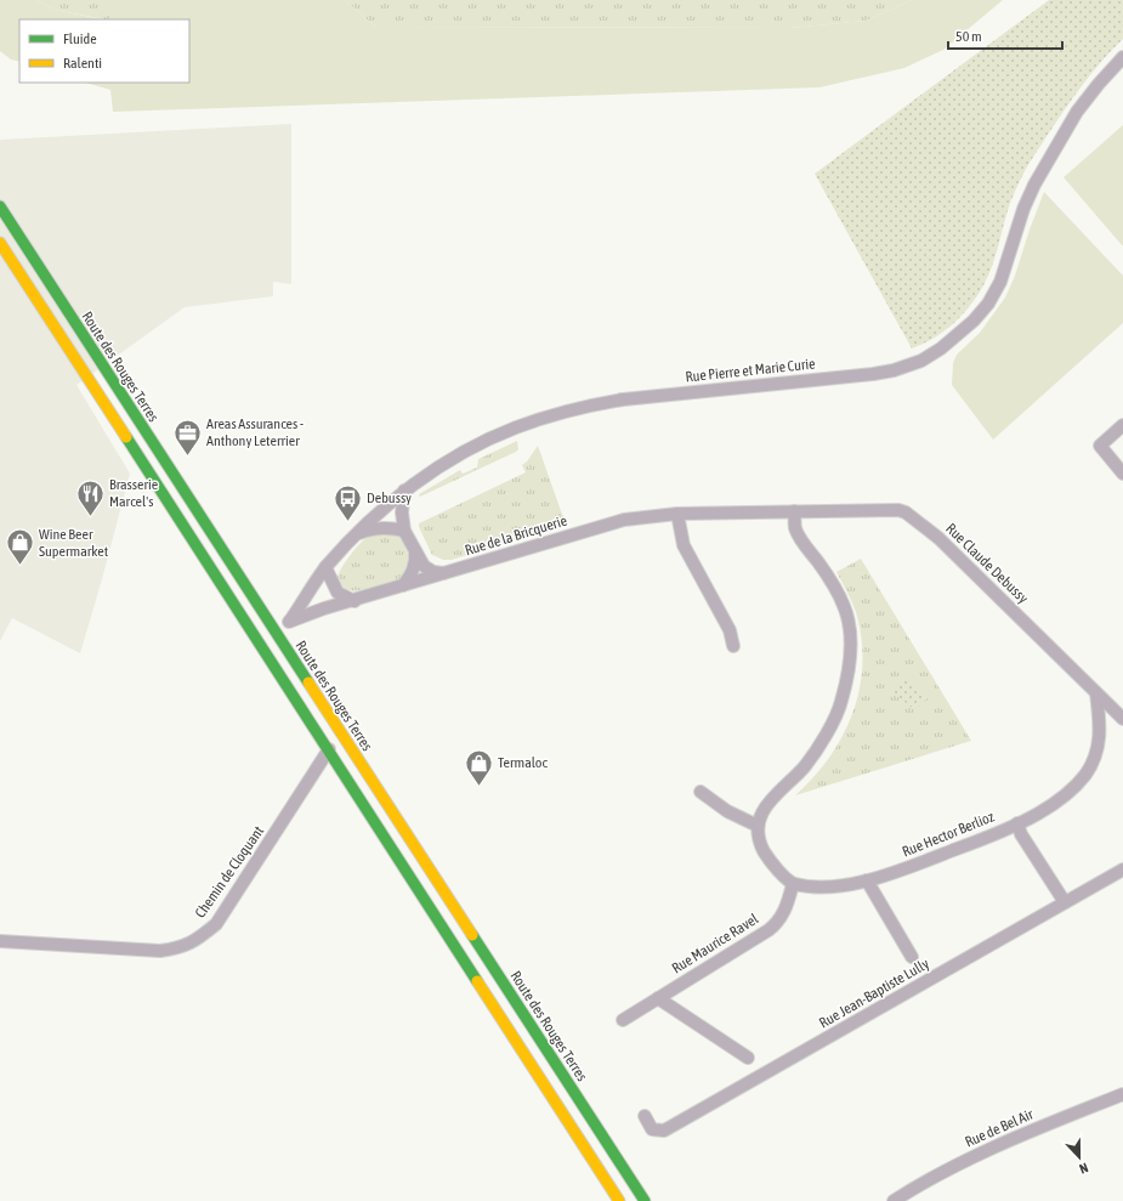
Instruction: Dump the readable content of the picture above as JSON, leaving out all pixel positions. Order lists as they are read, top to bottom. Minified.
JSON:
{"streets":{"main road":["Route des Rouges Terres"],"street":["Rue Pierre et Marie Curie","Rue de la Bricquerie","Rue Claude Debussy","Rue Hector Berlioz","Chemin de Cloquant","Rue Maurice Ravel","Rue Jean-Baptiste Lully","Rue de Bel Air"]},"crossings":[["Route des Rouges Terres","Rue de la Bricquerie"],["Rue Pierre et Marie Curie","Rue de la Bricquerie"],["Rue de la Bricquerie","Rue Claude Debussy"],["Rue Claude Debussy","Rue Hector Berlioz"],["Rue Hector Berlioz","Rue Maurice Ravel"]],"places":{"office":["Areas Assurances - Anthony Leterrier"],"restaurant":["Brasserie Marcel's"],"bus stop":["Debussy"],"shop":["Wine Beer Supermarket","Termaloc"]},"legend":["Fluide","Ralenti"],"scale_bar":"50 m","north":"bottom"}
